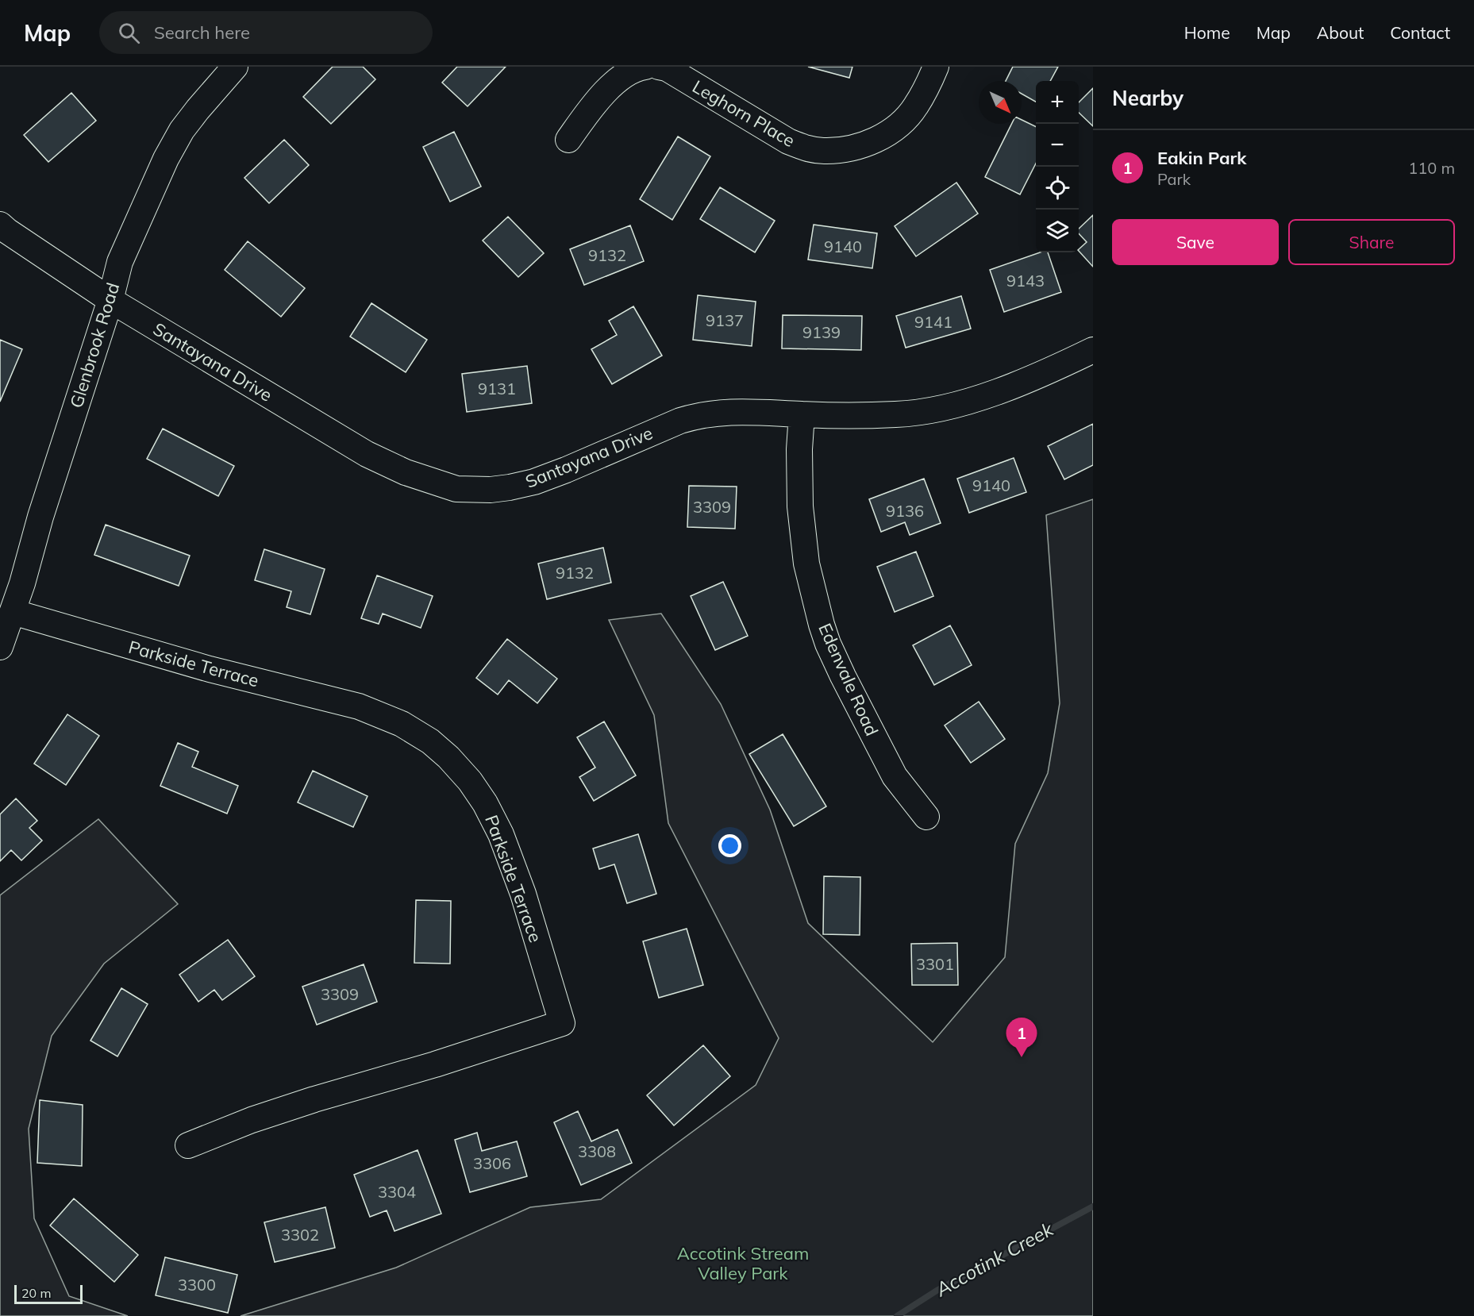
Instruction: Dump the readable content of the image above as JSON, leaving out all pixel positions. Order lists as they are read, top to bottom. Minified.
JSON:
{"streets":{"street":["Leghorn Place","Glenbrook Road","Santayana Drive","Parkside Terrace","Edenvale Road"]},"crossings":[["Glenbrook Road","Santayana Drive"],["Glenbrook Road","Parkside Terrace"],["Santayana Drive","Edenvale Road"]],"water":["Accotink Creek"],"parks":["Accotink Stream Valley Park"],"house_numbers":["9140","9132","9143","9137","9141","9139","9131","9140","3309","9136","9132","3301","3309","3308","3306","3304","3302","3300"],"scale_bar":"20 m","north":"bottom right","page":{"header":"Map","search":"Search here","nav":["Home","Map","About","Contact"],"heading":"Nearby","map_buttons":["+","−"],"list":[{"mark":"1","name":"Eakin Park","note":"Park","value":"110 m"}],"buttons":["Save","Share"],"pins":"1","scale":"20 m"}}
